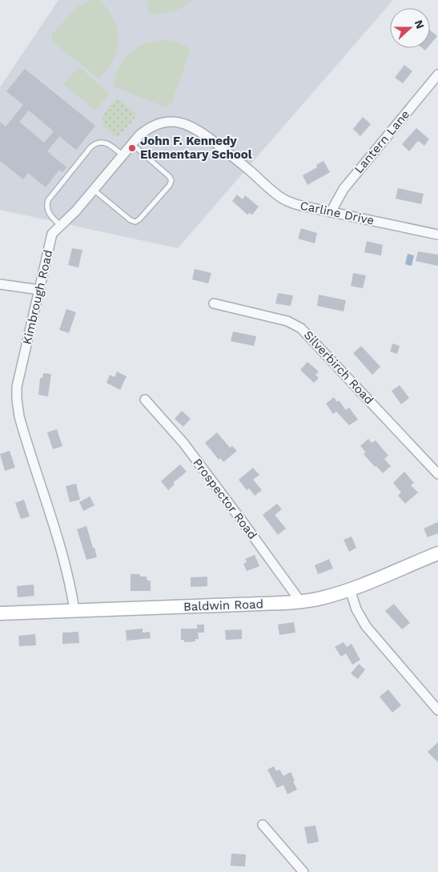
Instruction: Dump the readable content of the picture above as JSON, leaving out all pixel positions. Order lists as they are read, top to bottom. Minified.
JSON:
{"streets":{"street":["Lantern Lane","Carline Drive","Kimbrough Road","Silverbirch Road","Prospector Road","Baldwin Road"]},"crossings":[["Lantern Lane","Carline Drive"],["Carline Drive","Kimbrough Road"],["Kimbrough Road","Baldwin Road"],["Prospector Road","Baldwin Road"]],"places":["John F. Kennedy Elementary School"],"north":"right"}
